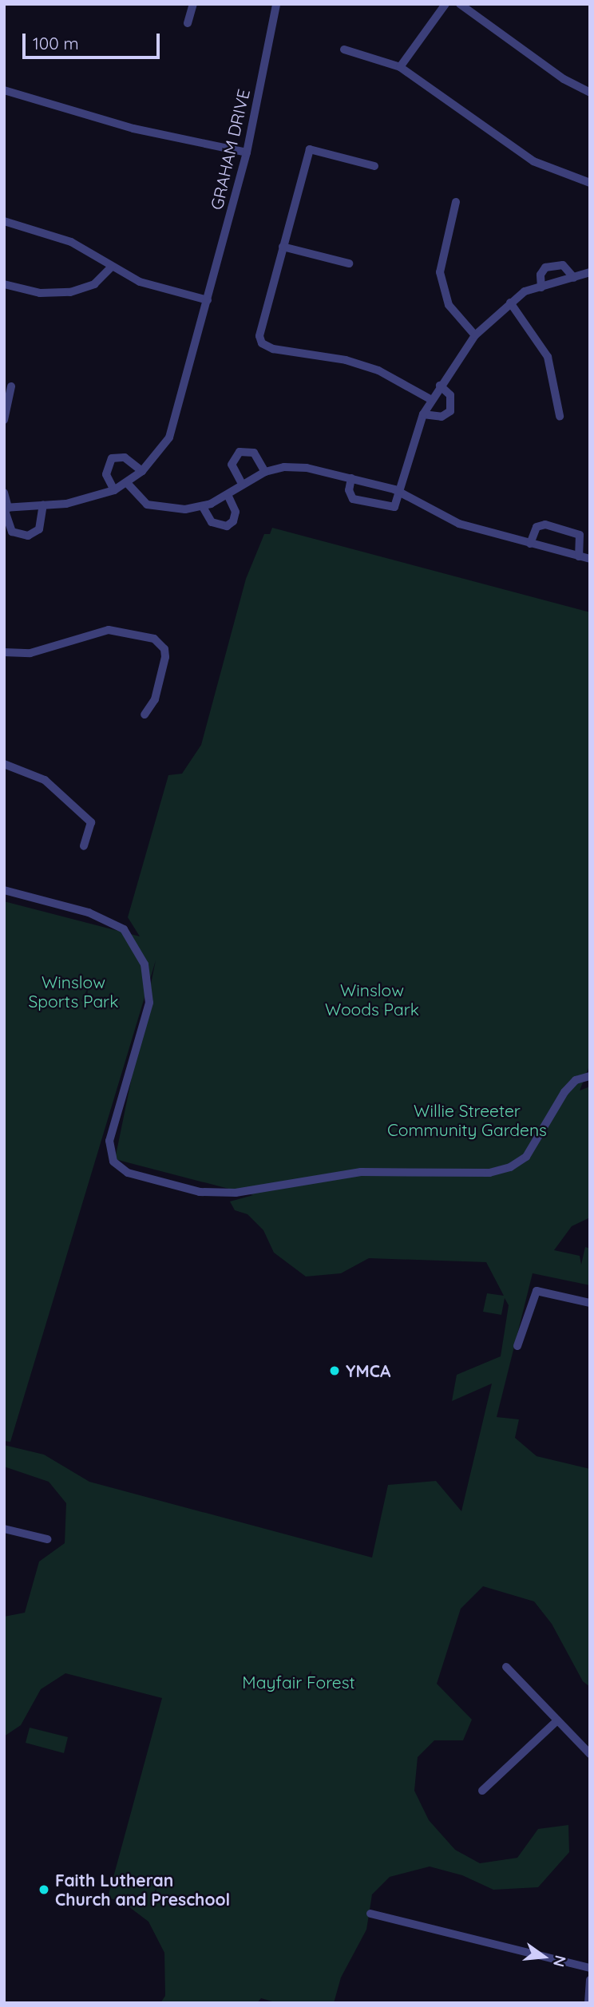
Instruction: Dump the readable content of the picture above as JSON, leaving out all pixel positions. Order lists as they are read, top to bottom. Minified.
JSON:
{"streets":{"street":["GRAHAM DRIVE"]},"parks":["Winslow Sports Park","Winslow Woods Park","Willie Streeter Community Gardens","Mayfair Forest"],"places":["YMCA","Faith Lutheran Church and Preschool"],"scale_bar":"100 m","north":"right"}
